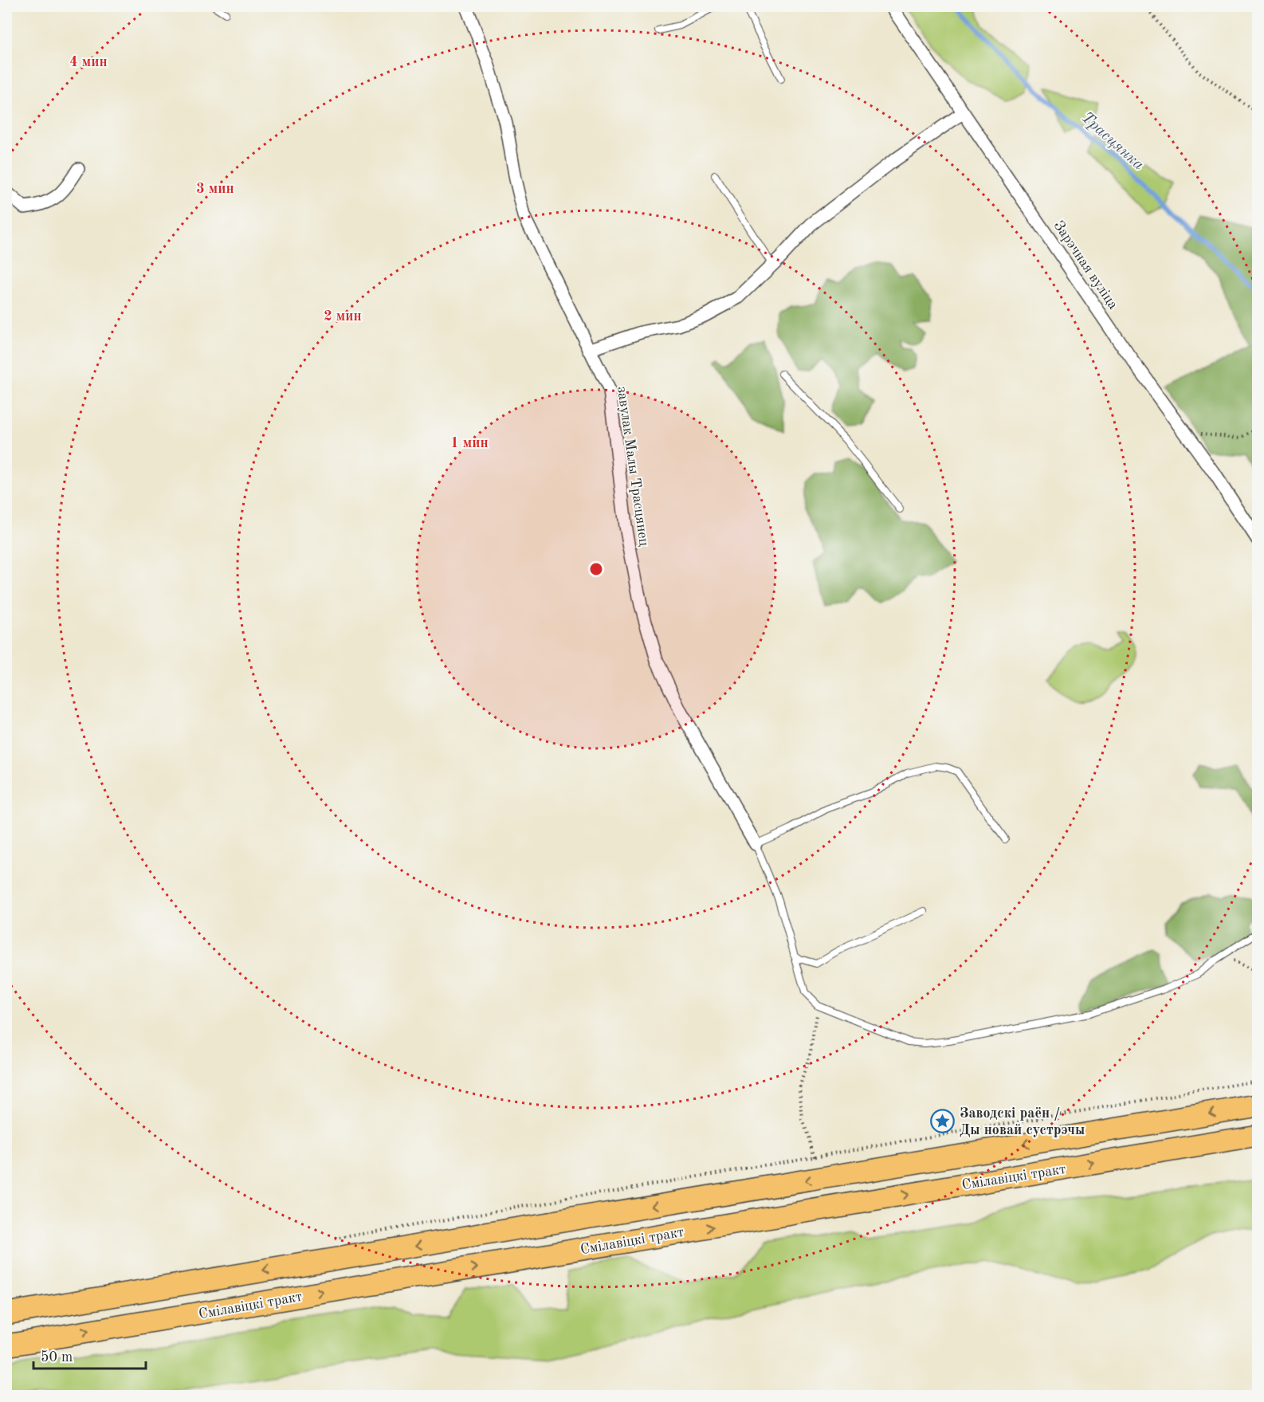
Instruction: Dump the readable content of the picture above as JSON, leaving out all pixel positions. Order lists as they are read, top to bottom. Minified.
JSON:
{"streets":{"highway":["Смілавіцкі тракт"],"street":["Зарэчная вуліца","завулак Малы Трасцянец"]},"water":["Трасцянка"],"places":{"place":["Заводскі раён / Ды новай сустрэчы"]},"scale_bar":"50 m","rings":["4 мин","3 мин","2 мин","1 мин"]}
